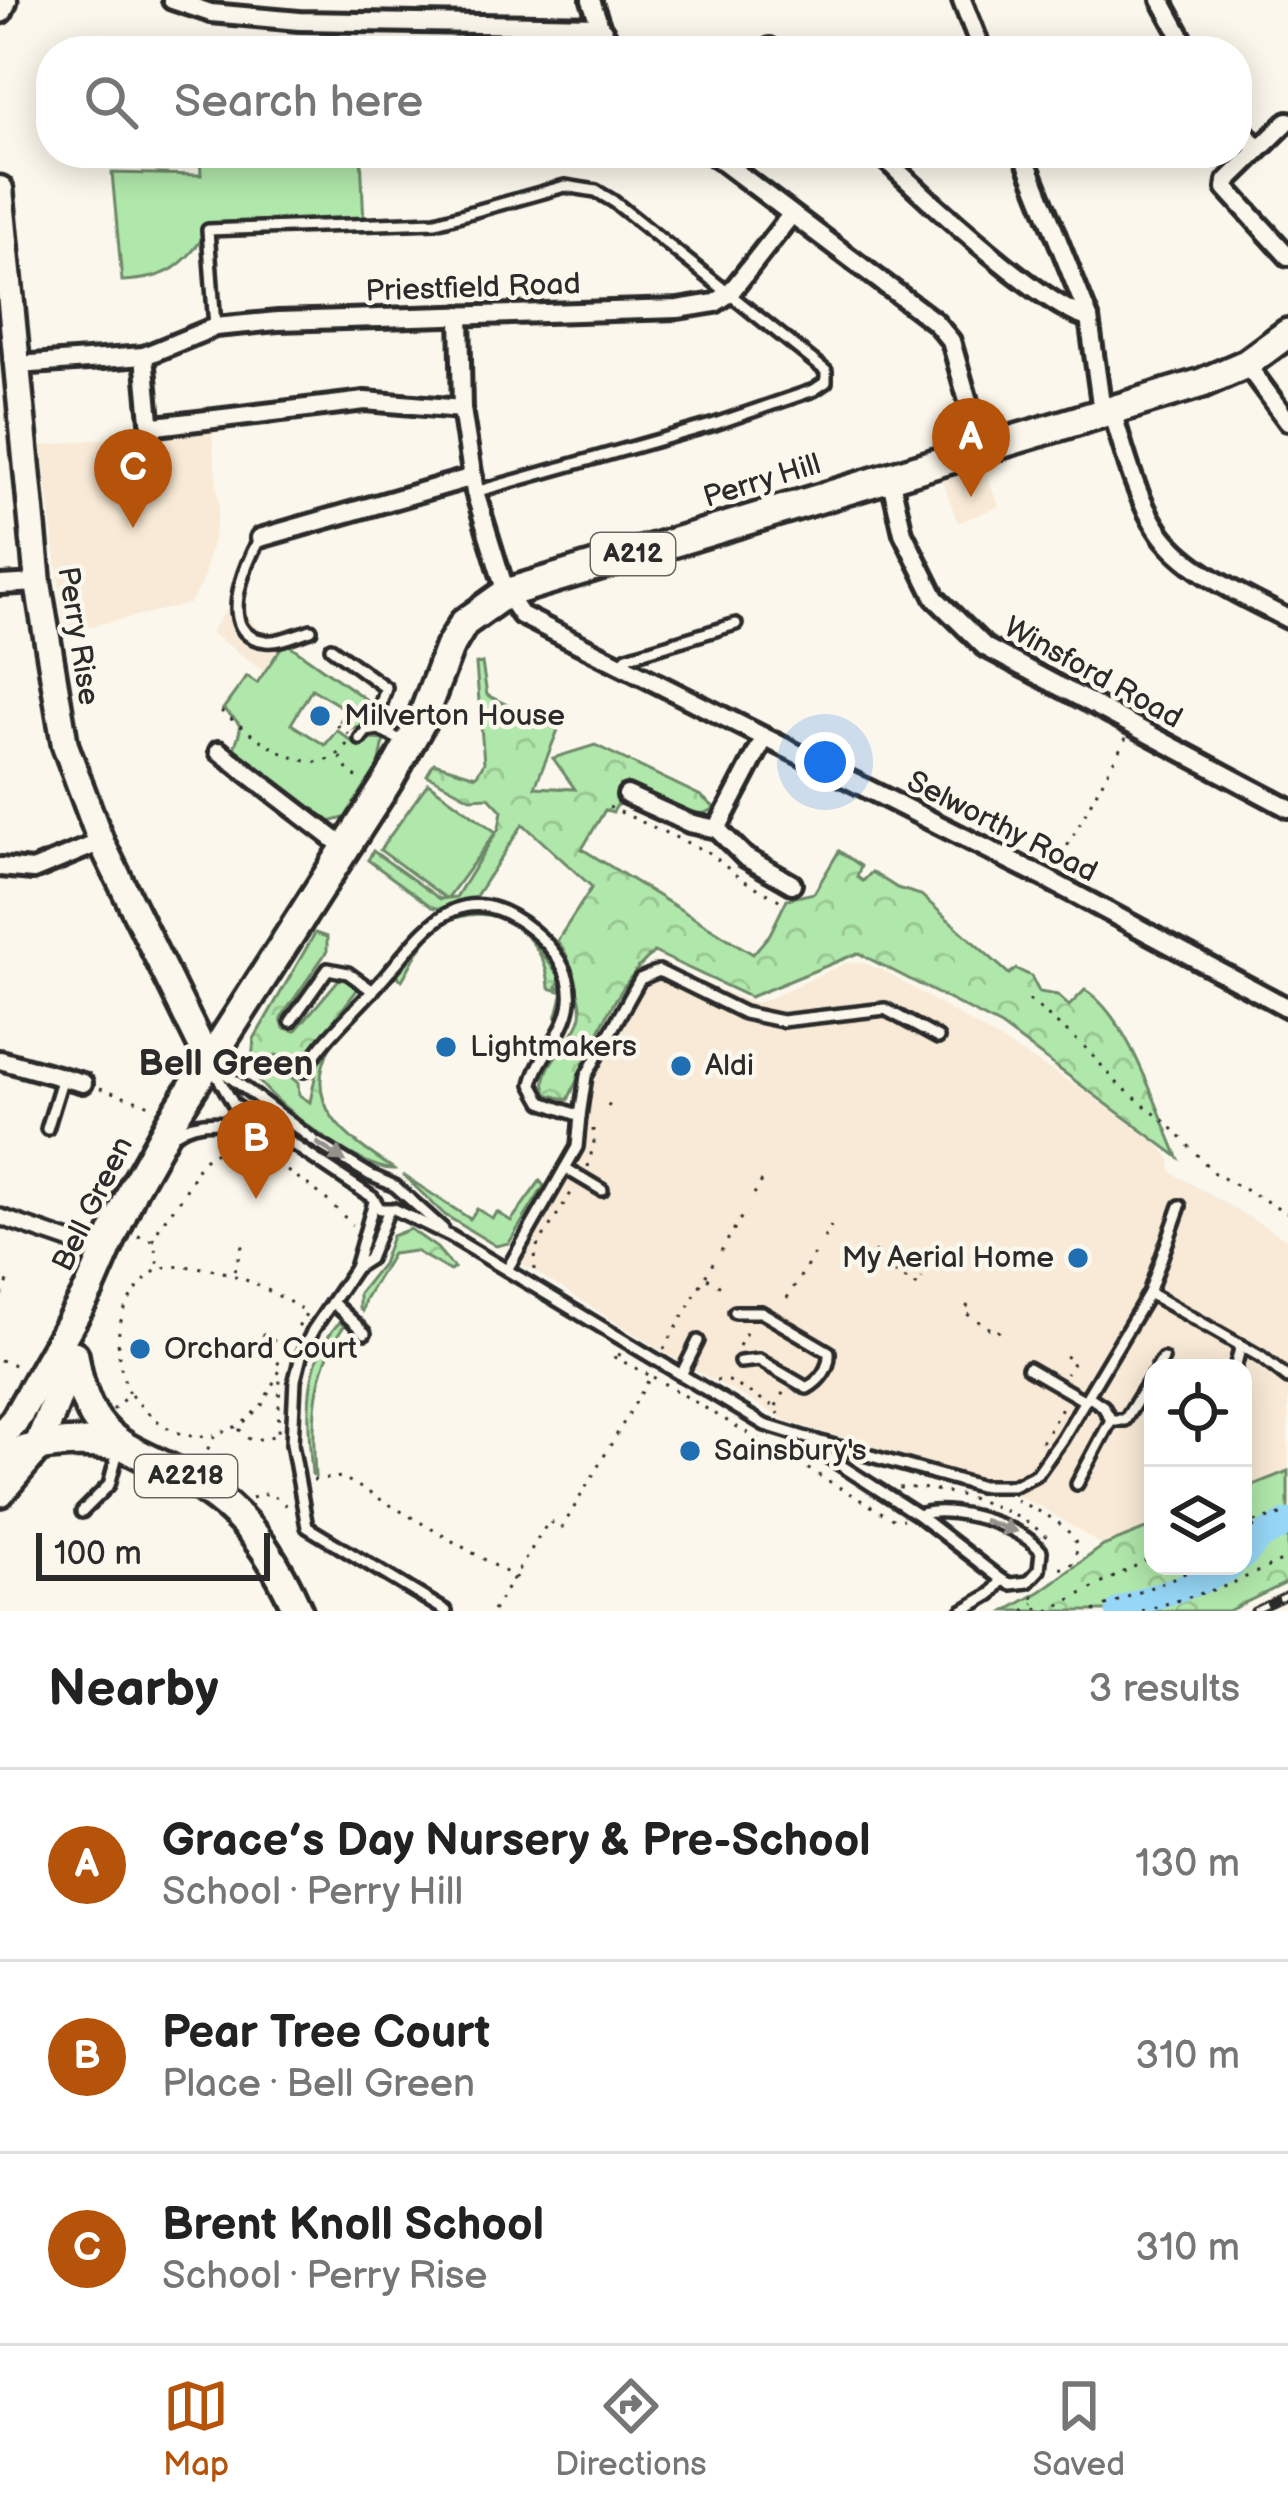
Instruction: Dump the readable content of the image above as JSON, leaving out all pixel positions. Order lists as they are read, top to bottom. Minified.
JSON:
{"streets":{"main road":["Perry Hill","A212","Perry Rise","Bell Green","A2218"],"street":["Priestfield Road","Winsford Road","Selworthy Road"]},"crossings":[["Priestfield Road","Perry Rise"],["Perry Hill","Perry Rise"],["Perry Hill","Winsford Road"],["Perry Hill","Selworthy Road"],["Perry Hill","Bell Green"],["A212","Bell Green"],["A212","A2218"],["Perry Rise","Bell Green"]],"districts":["Bell Green"],"places":["Milverton House","Lightmakers","Aldi","My Aerial Home","Orchard Court","Sainsbury's"],"scale_bar":"100 m","page":{"search":"Search here","pins":["A","C","B"],"scale":"100 m","heading":["Nearby","3 results"],"list":[{"mark":"A","name":"Grace’s Day Nursery & Pre-School","note":"School · Perry Hill","value":"130 m"},{"mark":"B","name":"Pear Tree Court","note":"Place · Bell Green","value":"310 m"},{"mark":"C","name":"Brent Knoll School","note":"School · Perry Rise","value":"310 m"}],"nav":["Map","Directions","Saved"]}}
